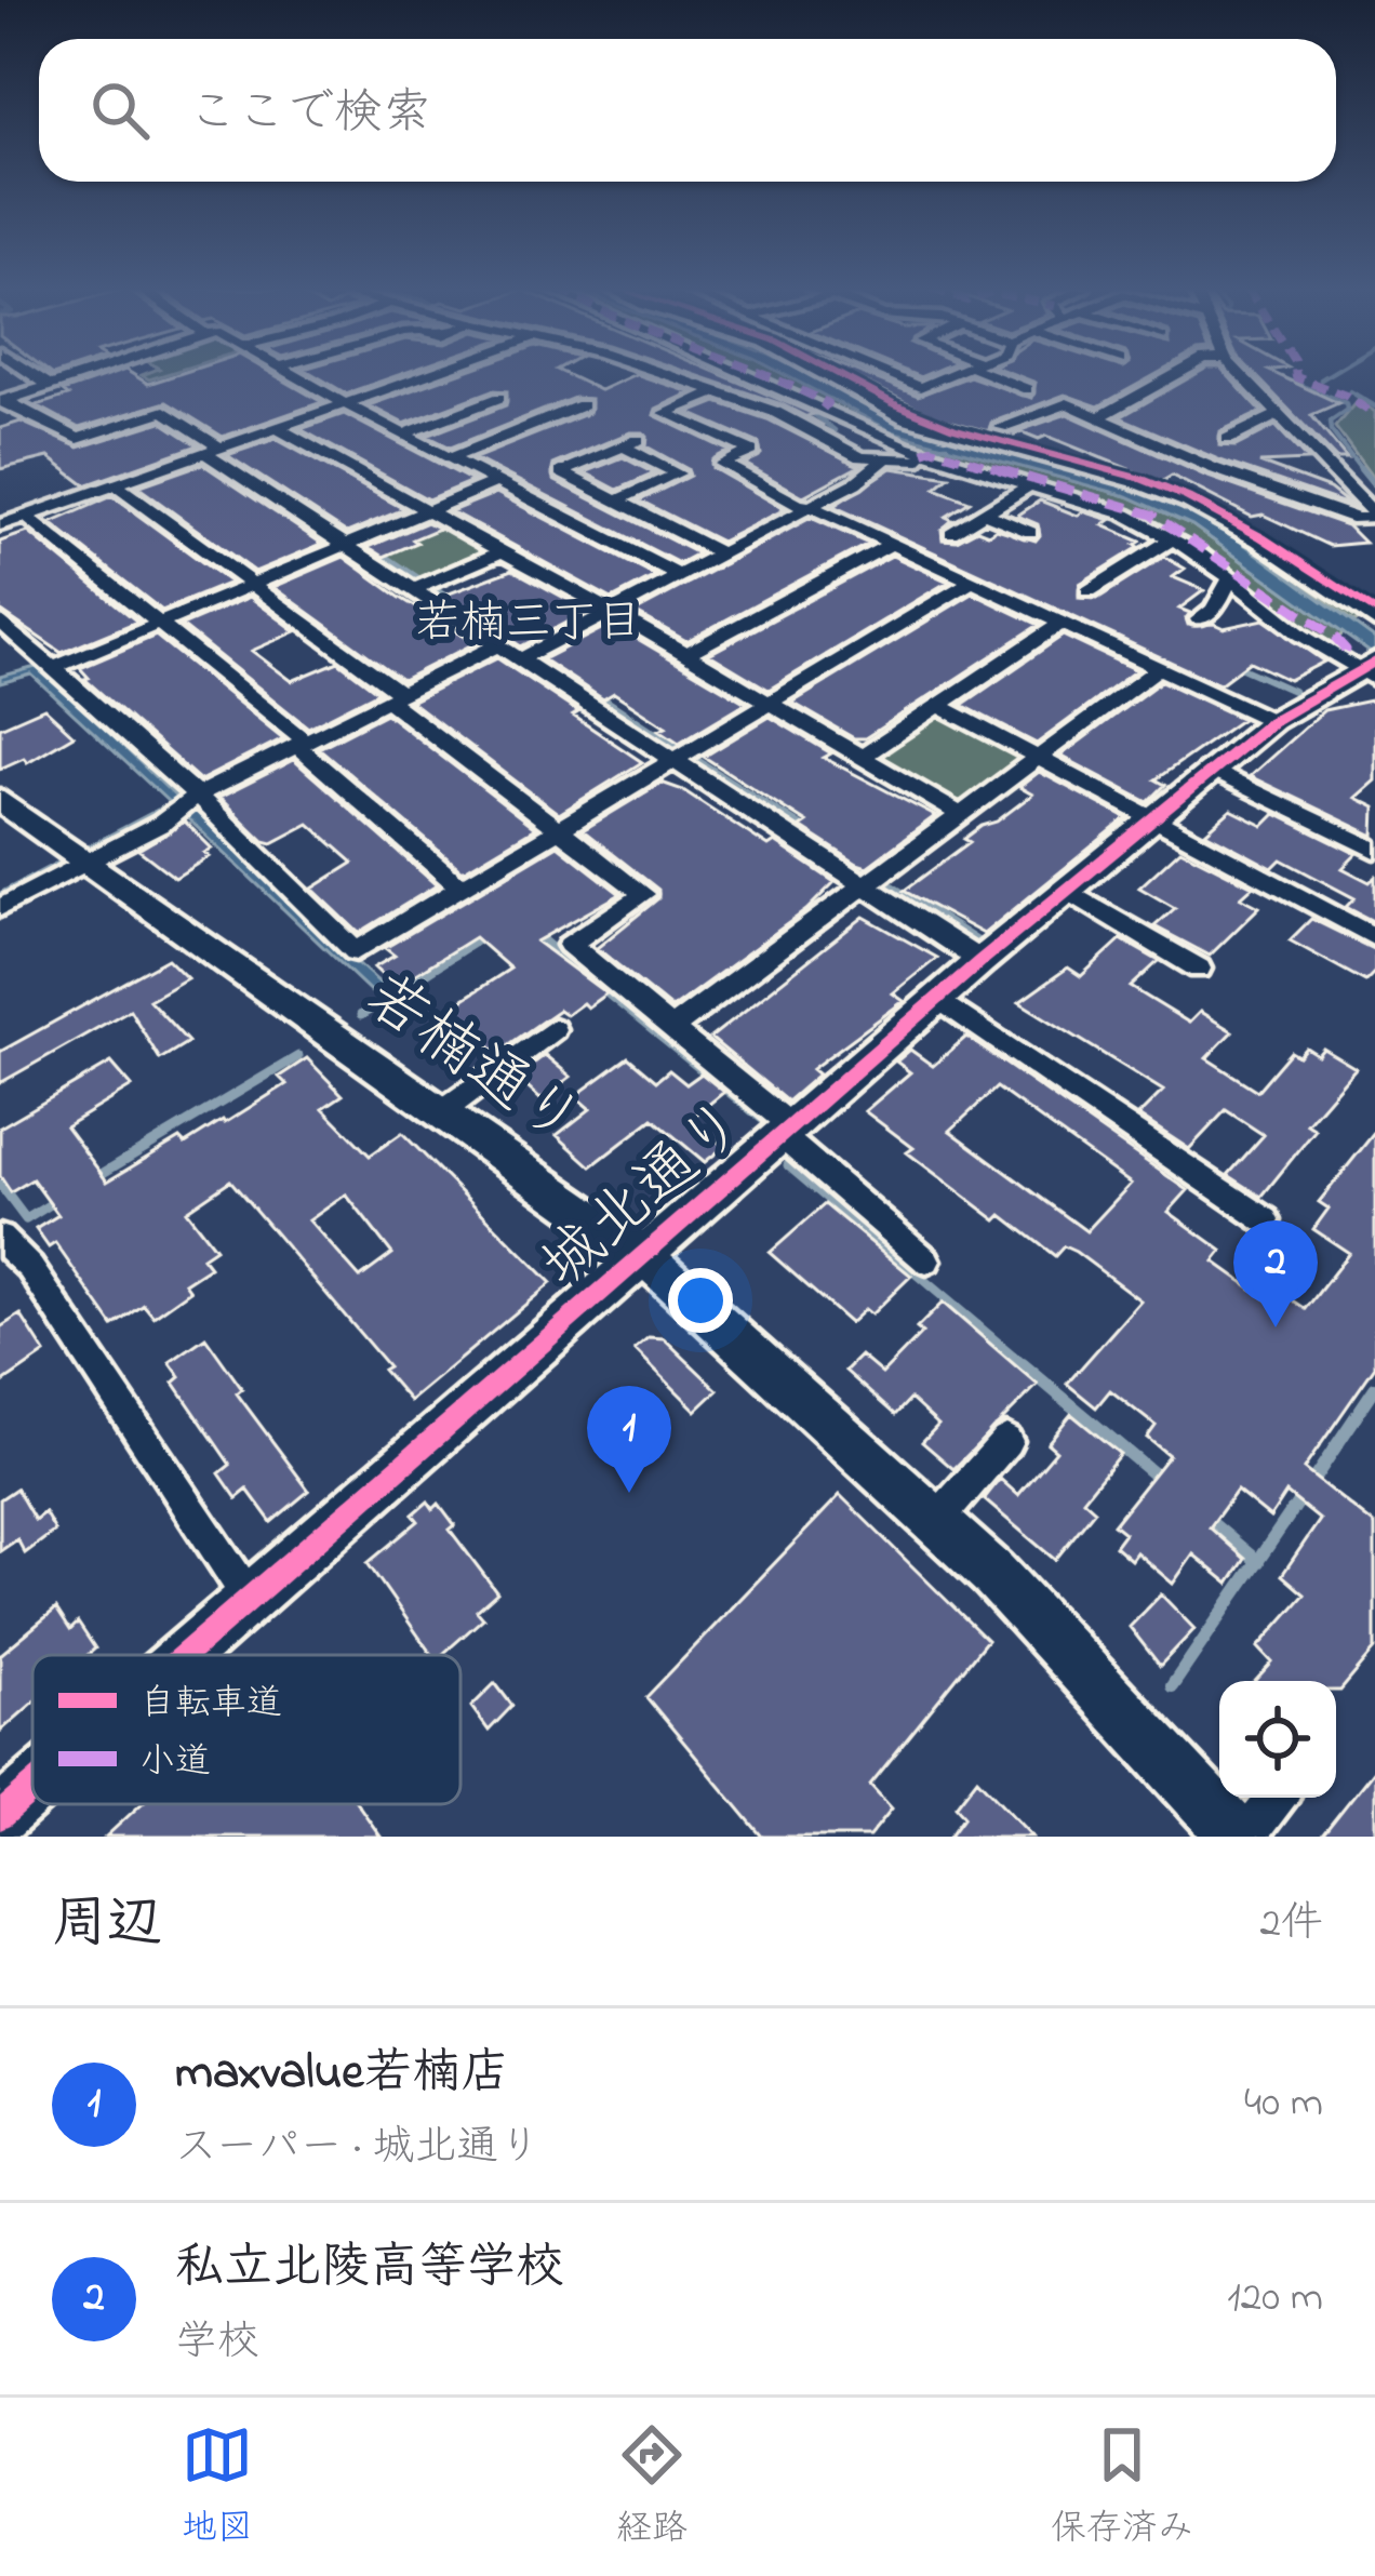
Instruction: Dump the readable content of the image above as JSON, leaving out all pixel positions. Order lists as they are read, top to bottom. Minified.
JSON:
{"streets":{"street":["若楠通り","城北通り"]},"crossings":[["若楠通り","城北通り"]],"districts":["若楠三丁目"],"legend":["自転車道","小道"],"page":{"search":"ここで検索","pins":["2","1"],"heading":["周辺","2件"],"list":[{"mark":"1","name":"maxvalue若楠店","note":"スーパー · 城北通り","value":"40 m"},{"mark":"2","name":"私立北陵高等学校","note":"学校","value":"120 m"}],"nav":["地図","経路","保存済み"]}}
